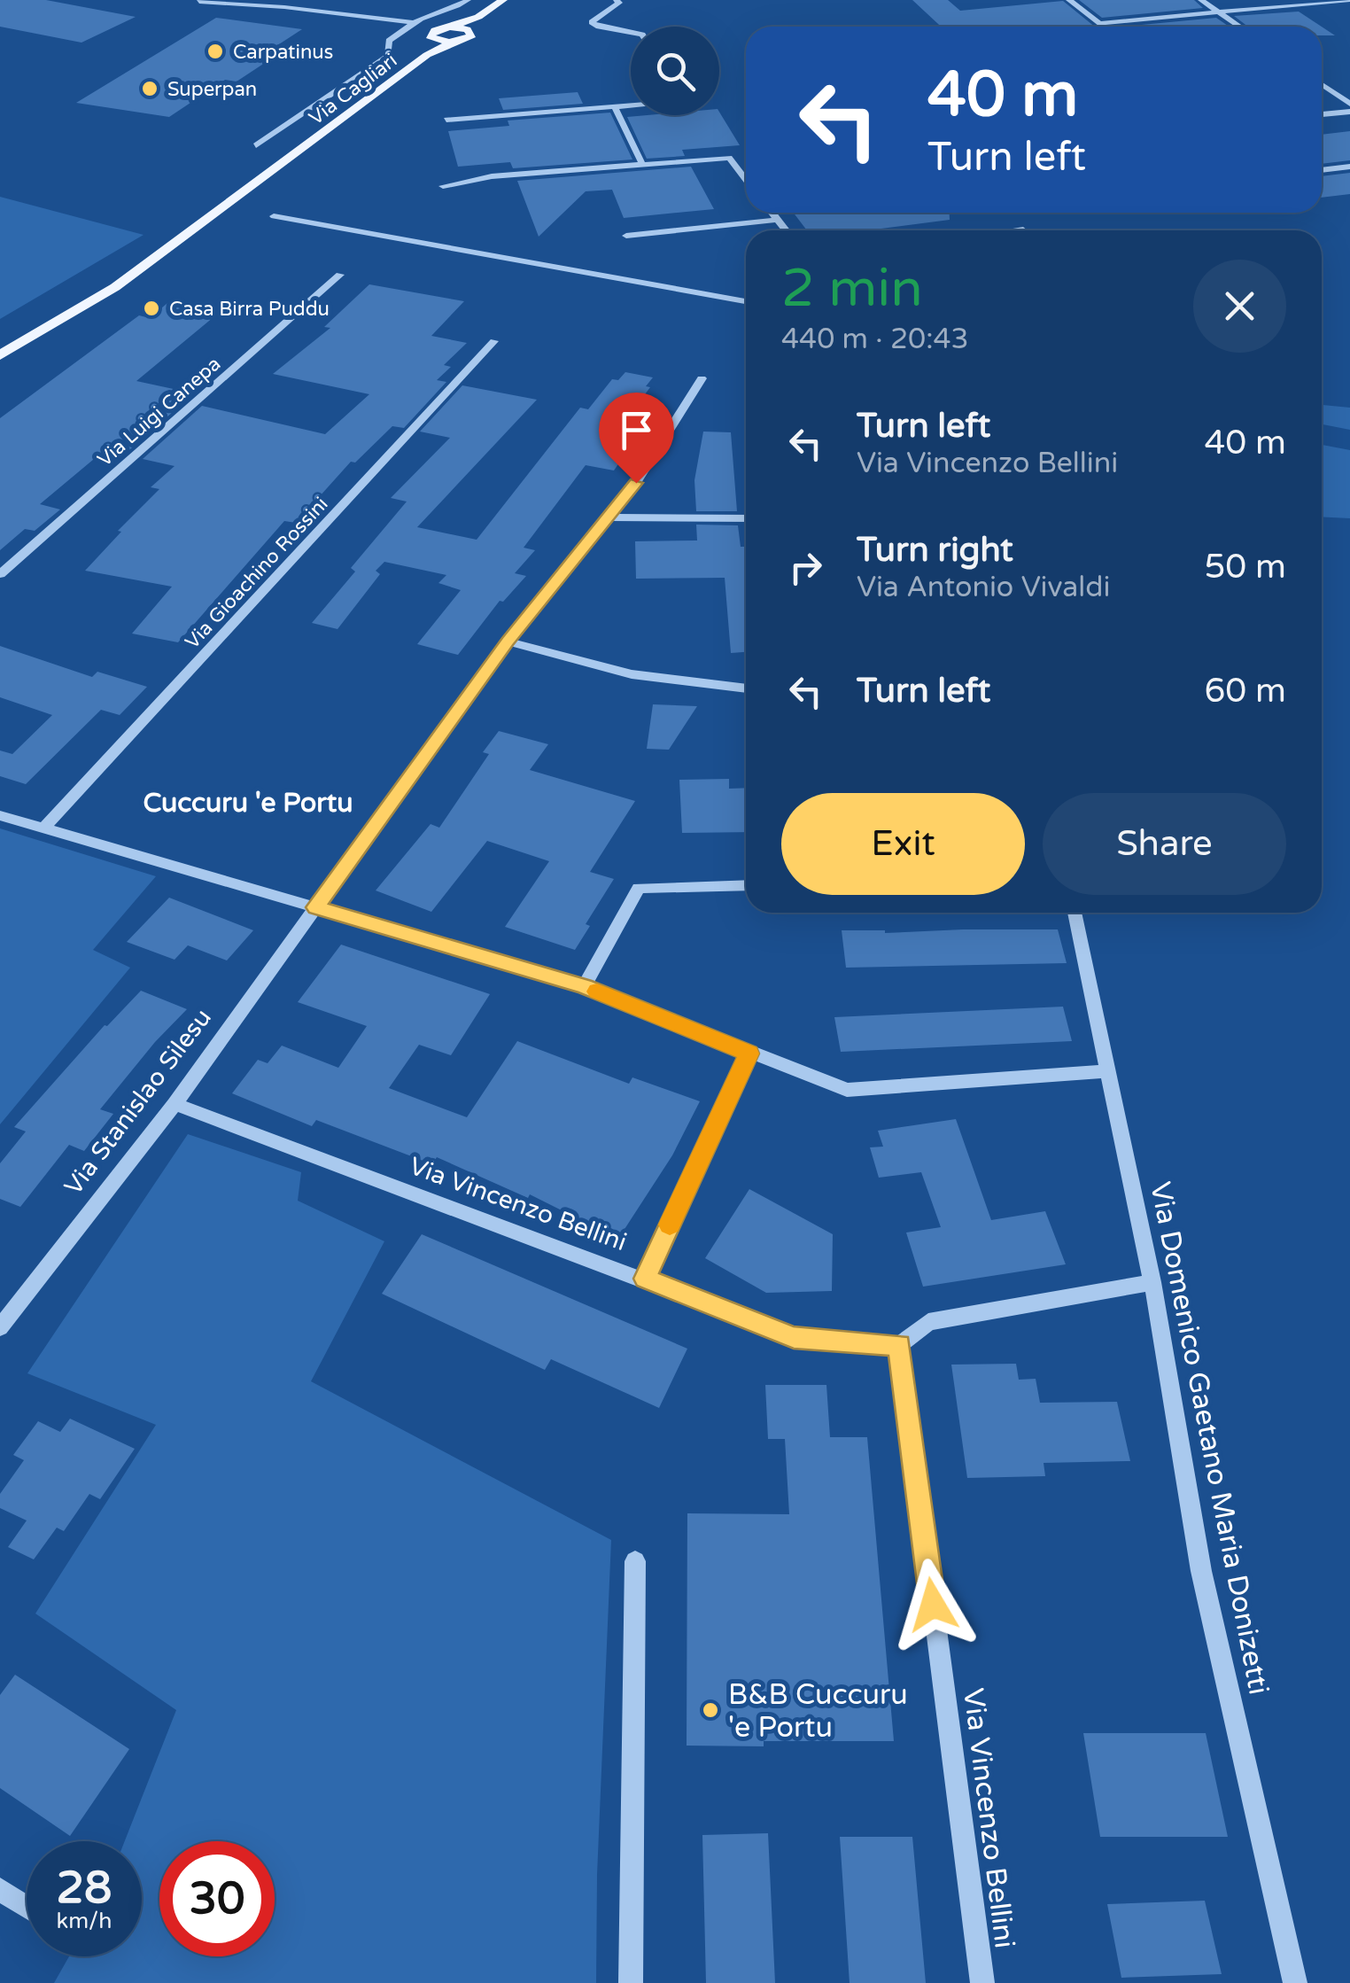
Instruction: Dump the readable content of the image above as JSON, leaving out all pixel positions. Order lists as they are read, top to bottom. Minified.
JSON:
{"streets":{"main road":["Via Cagliari"],"street":["Via Luigi Canepa","Via Gioachino Rossini","Via Stanislao Silesu","Via Vincenzo Bellini","Via Domenico Gaetano Maria Donizetti"]},"crossings":[["Via Stanislao Silesu","Via Vincenzo Bellini"]],"districts":["Cuccuru 'e Portu"],"places":["Carpatinus","Superpan","Casa Birra Puddu","B&B Cuccuru 'e Portu"],"page":{"turn":["40 m","Turn left"],"heading":["2 min","440 m · 20:43"],"list":[{"name":"Turn left","note":"Via Vincenzo Bellini","value":"40 m"},{"name":"Turn right","note":"Via Antonio Vivaldi","value":"50 m"},{"name":"Turn left","value":"60 m"}],"buttons":["Exit","Share"],"speed":"28 km/h","limit":"30"}}
